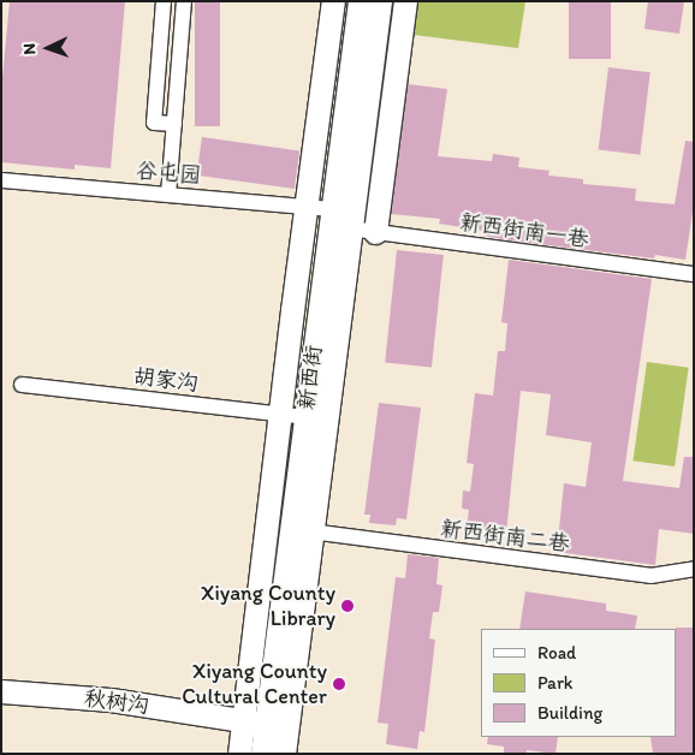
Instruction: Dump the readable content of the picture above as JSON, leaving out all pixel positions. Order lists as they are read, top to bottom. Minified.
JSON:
{"streets":{"main road":["新西街","秋树沟"],"street":["谷屯园","新西街南一巷","胡家沟","新西街南二巷"]},"crossings":[["谷屯园","新西街"],["新西街南一巷","新西街"],["新西街","胡家沟"],["新西街","新西街南二巷"],["新西街","秋树沟"]],"places":["Xiyang County Library","Xiyang County Cultural Center"],"legend":["Road","Park","Building"],"north":"left"}
